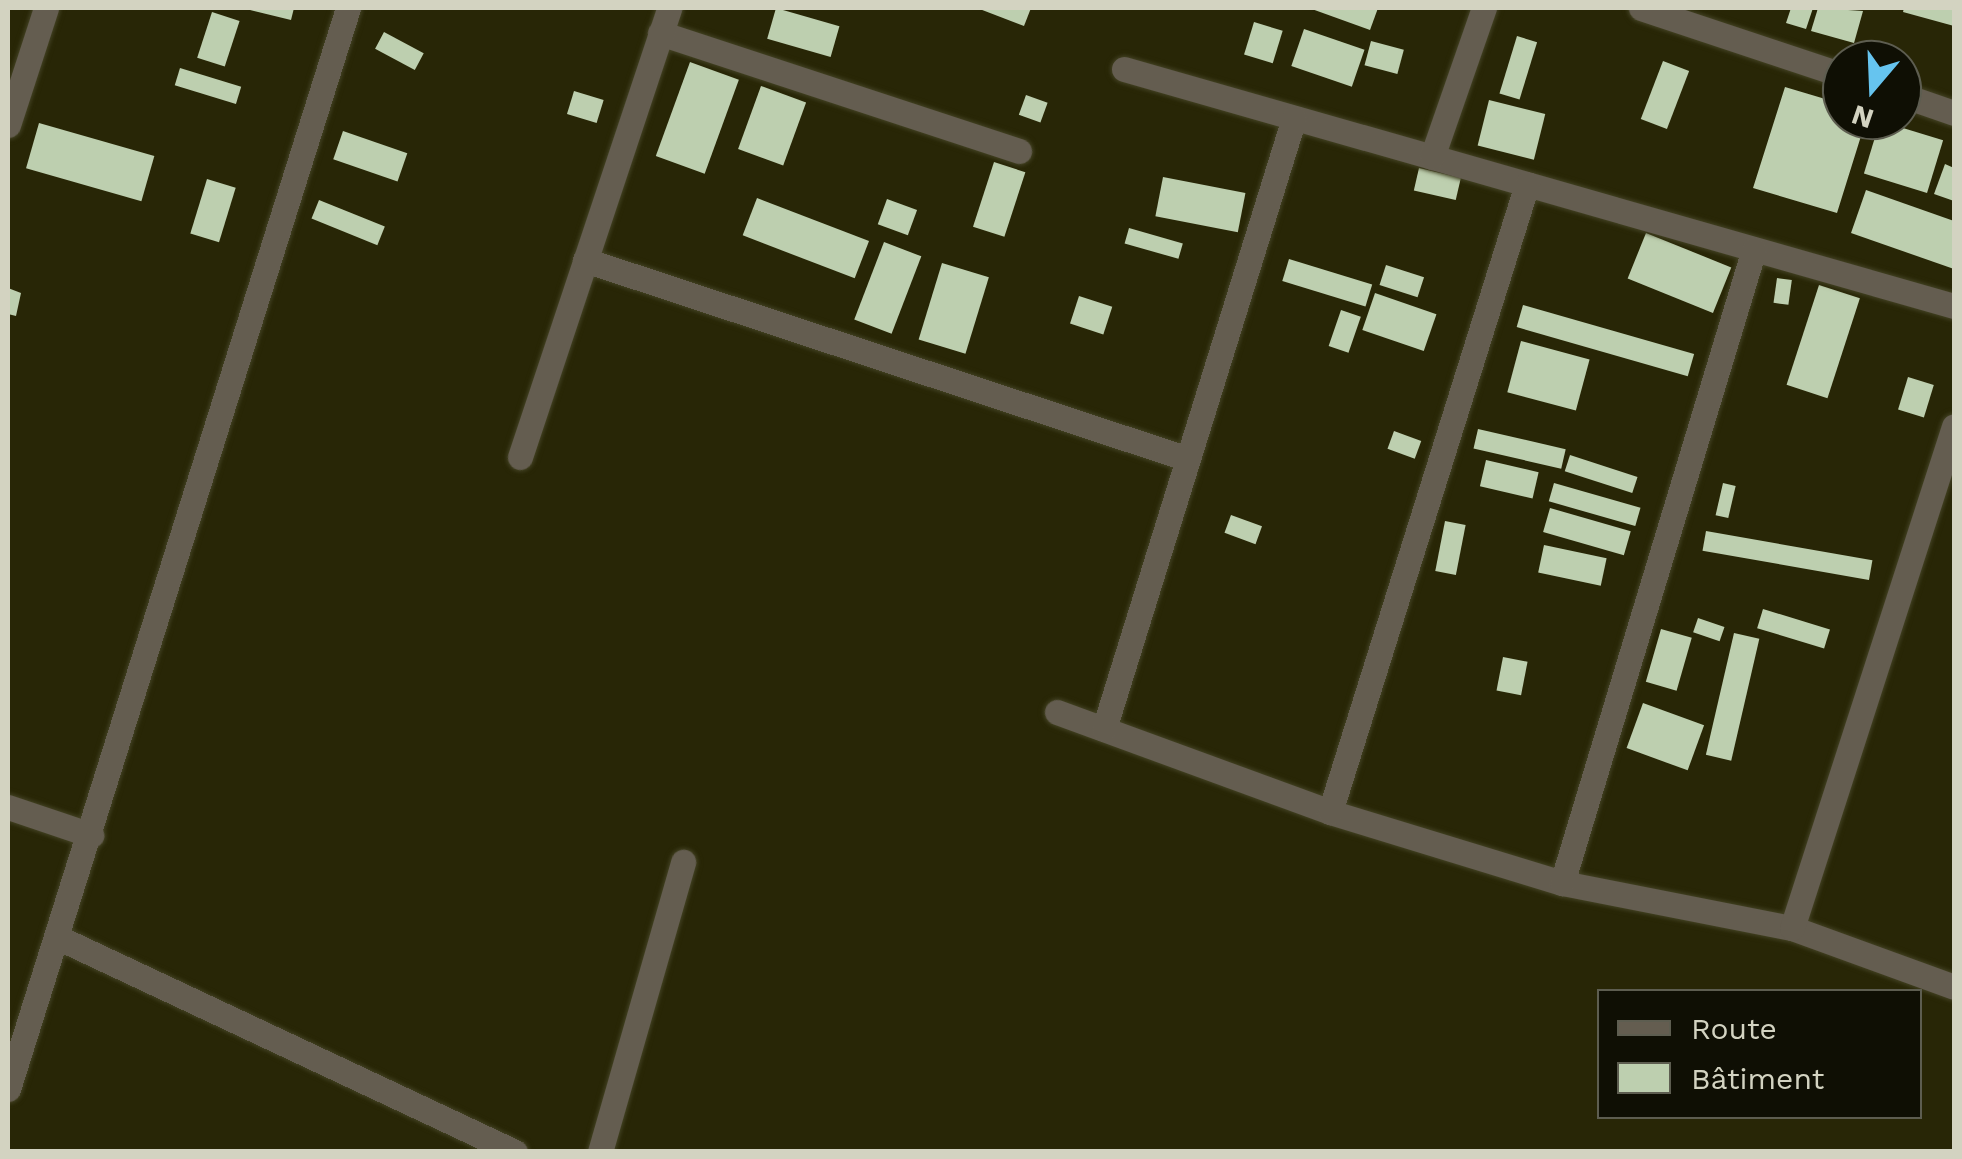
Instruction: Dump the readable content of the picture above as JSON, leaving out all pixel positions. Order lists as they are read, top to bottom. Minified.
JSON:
{"legend":["Route","Bâtiment"],"north":"bottom"}
